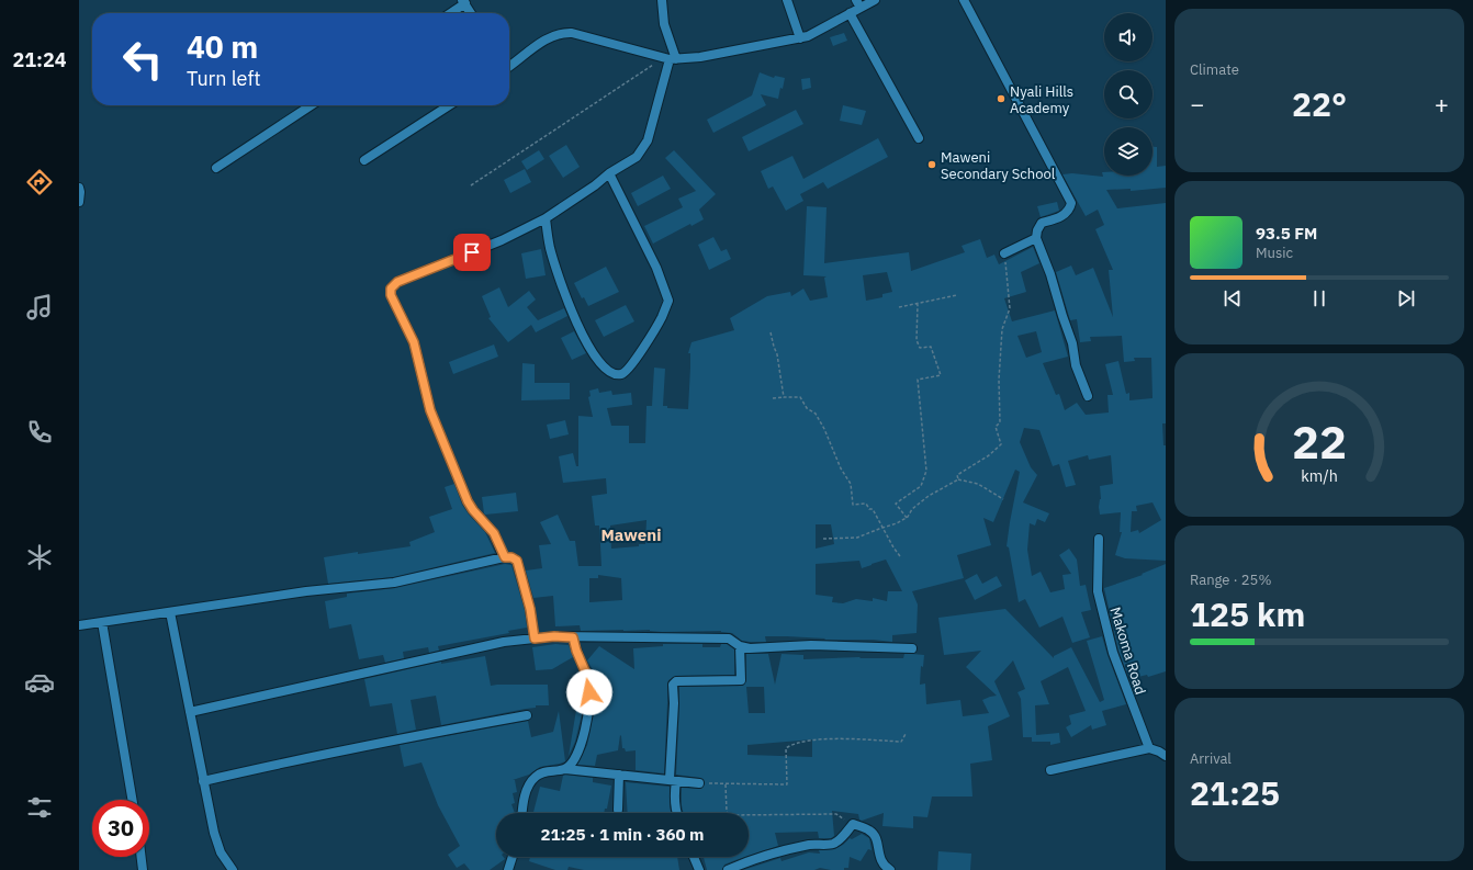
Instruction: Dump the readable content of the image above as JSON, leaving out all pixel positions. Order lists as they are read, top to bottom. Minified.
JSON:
{"streets":{"street":["Makoma Road"]},"districts":["Maweni"],"places":["Nyali Hills Academy","Maweni Secondary School"],"page":{"tabs":"21:24","tile":["Climate",["Range · 25%","125 km"],["Arrival","21:25"]],"turn":["40 m","Turn left"],"heat":["−","22°","+"],"song":["93.5 FM","Music"],"limit":"30","trip":"21:25 · 1 min · 360 m","gauge":["22","km/h"]}}
